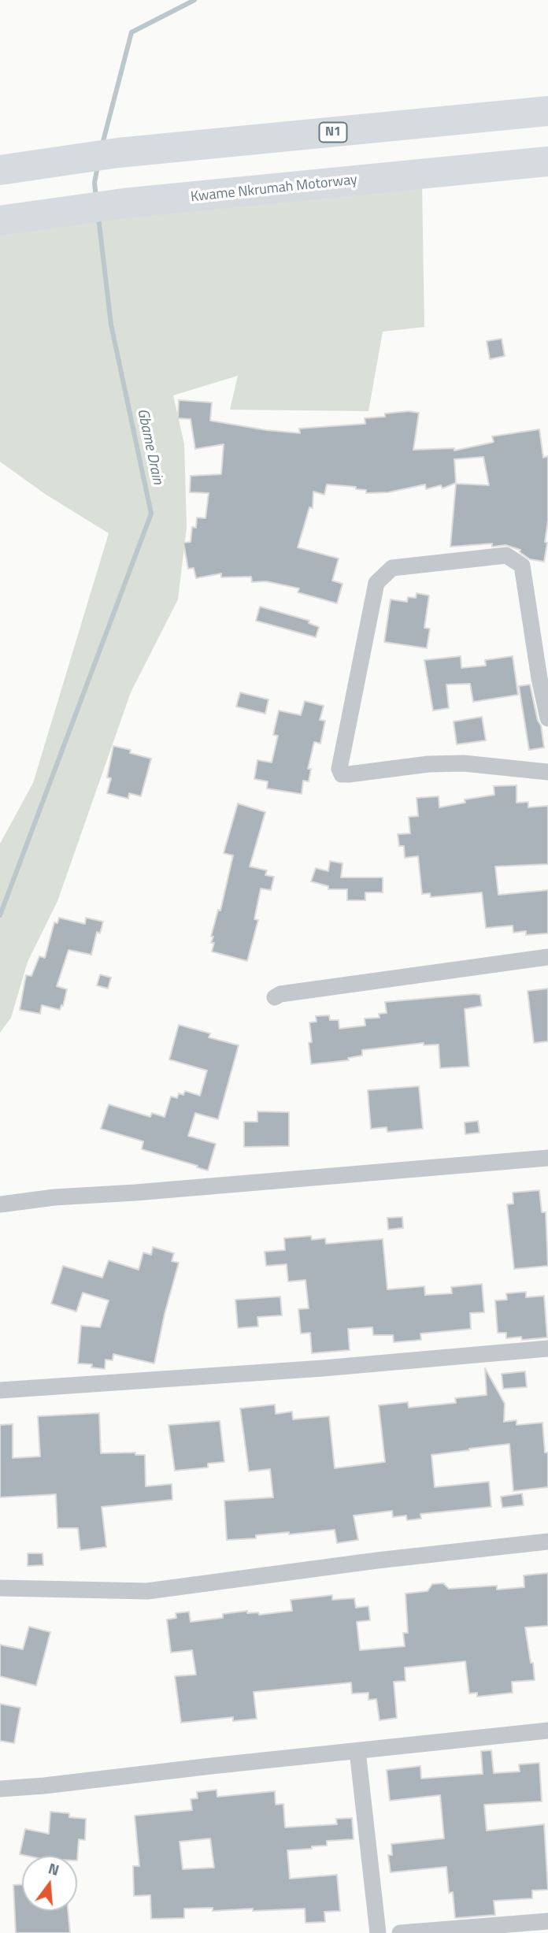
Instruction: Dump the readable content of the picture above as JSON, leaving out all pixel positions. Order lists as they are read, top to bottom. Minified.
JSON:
{"streets":{"highway":["N1","Kwame Nkrumah Motorway"]},"water":["Gbame Drain"],"north":"top"}
